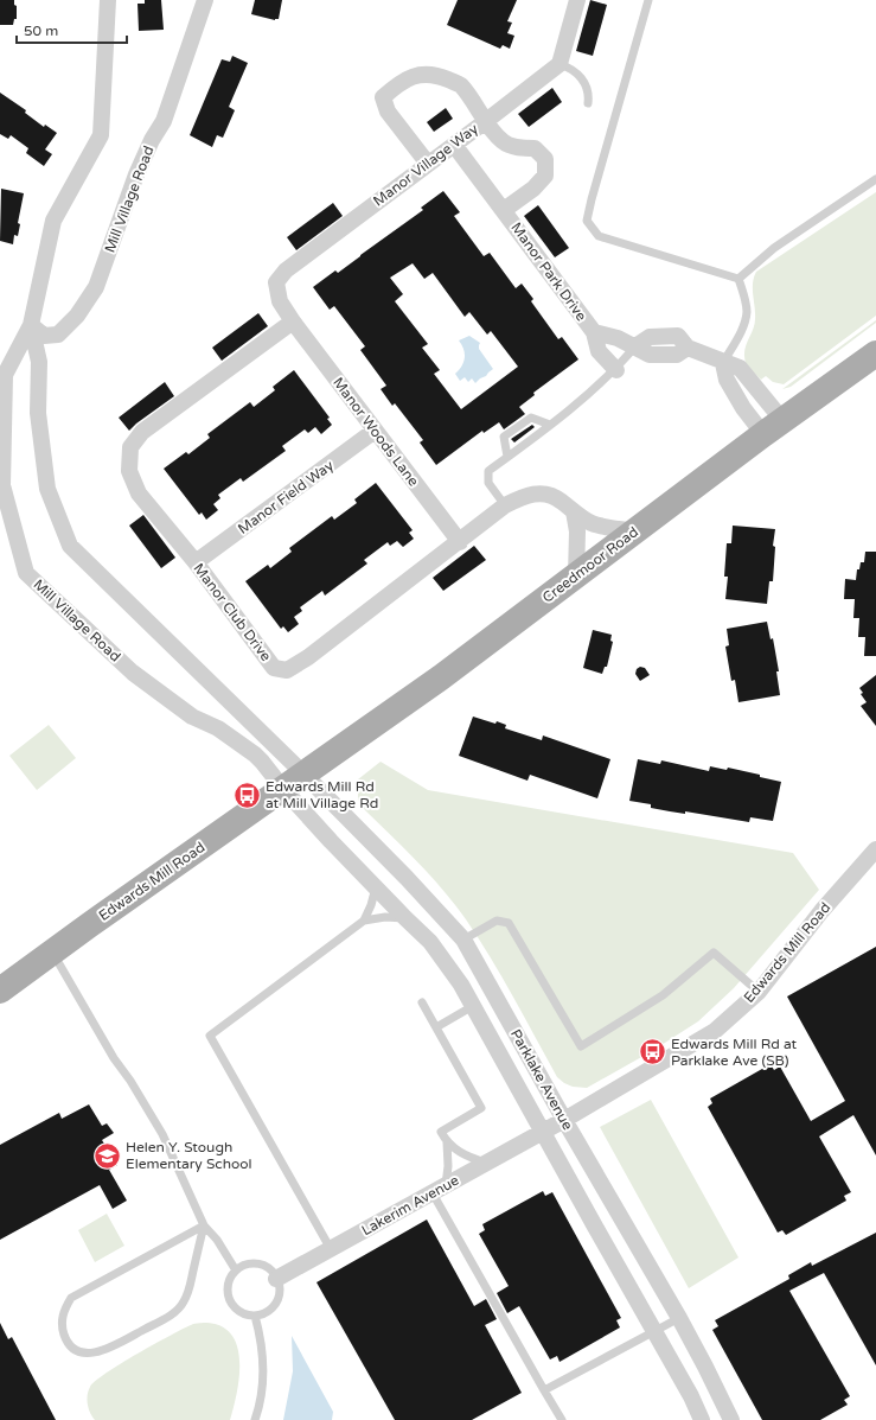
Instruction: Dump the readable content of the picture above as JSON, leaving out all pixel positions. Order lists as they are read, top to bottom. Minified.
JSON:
{"streets":{"main road":["Creedmoor Road","Edwards Mill Road"],"street":["Manor Village Way","Mill Village Road","Manor Park Drive","Manor Woods Lane","Manor Field Way","Manor Club Drive","Parklake Avenue","Lakerim Avenue"]},"crossings":[["Manor Village Way","Manor Park Drive"],["Manor Village Way","Manor Woods Lane"],["Manor Village Way","Manor Club Drive"],["Mill Village Road","Creedmoor Road"],["Mill Village Road","Edwards Mill Road"],["Mill Village Road","Parklake Avenue"],["Manor Park Drive","Creedmoor Road"],["Manor Woods Lane","Manor Field Way"],["Manor Woods Lane","Manor Club Drive"],["Manor Field Way","Manor Club Drive"],["Creedmoor Road","Manor Club Drive"],["Creedmoor Road","Edwards Mill Road"],["Creedmoor Road","Parklake Avenue"],["Edwards Mill Road","Parklake Avenue"],["Edwards Mill Road","Lakerim Avenue"],["Parklake Avenue","Lakerim Avenue"]],"places":{"bus stop":["Edwards Mill Rd at Mill Village Rd","Edwards Mill Rd at Parklake Ave (SB)"],"school or university":["Helen Y. Stough Elementary School"]},"scale_bar":"50 m"}
